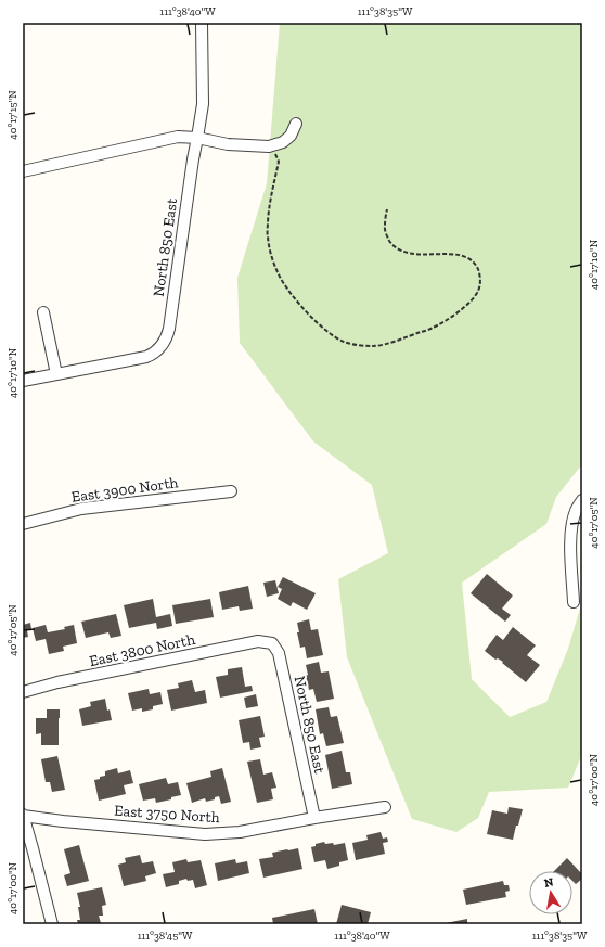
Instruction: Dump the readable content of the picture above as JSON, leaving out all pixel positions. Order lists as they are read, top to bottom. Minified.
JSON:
{"streets":{"street":["North 850 East","East 3900 North","East 3800 North","East 3750 North"]},"crossings":[["North 850 East","East 3800 North"],["North 850 East","East 3750 North"]],"north":"top","coordinates":["111°38'40\"W","111°38'35\"W","40°17'15\"N","40°17'10\"N","40°17'05\"N","40°17'00\"N","111°38'45\"W"]}
